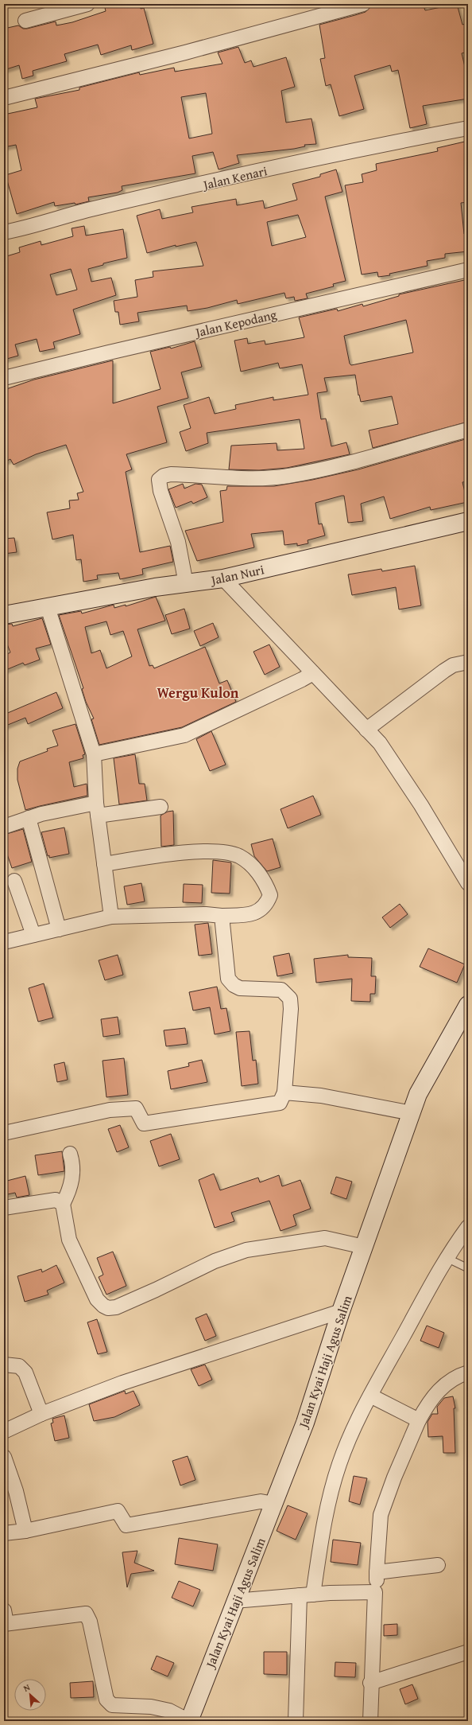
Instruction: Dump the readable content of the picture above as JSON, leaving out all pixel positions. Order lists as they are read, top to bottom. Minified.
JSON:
{"streets":{"street":["Jalan Kenari","Jalan Kepodang","Jalan Nuri","Jalan Kyai Haji Agus Salim"]},"districts":["Wergu Kulon"],"north":"top left"}
